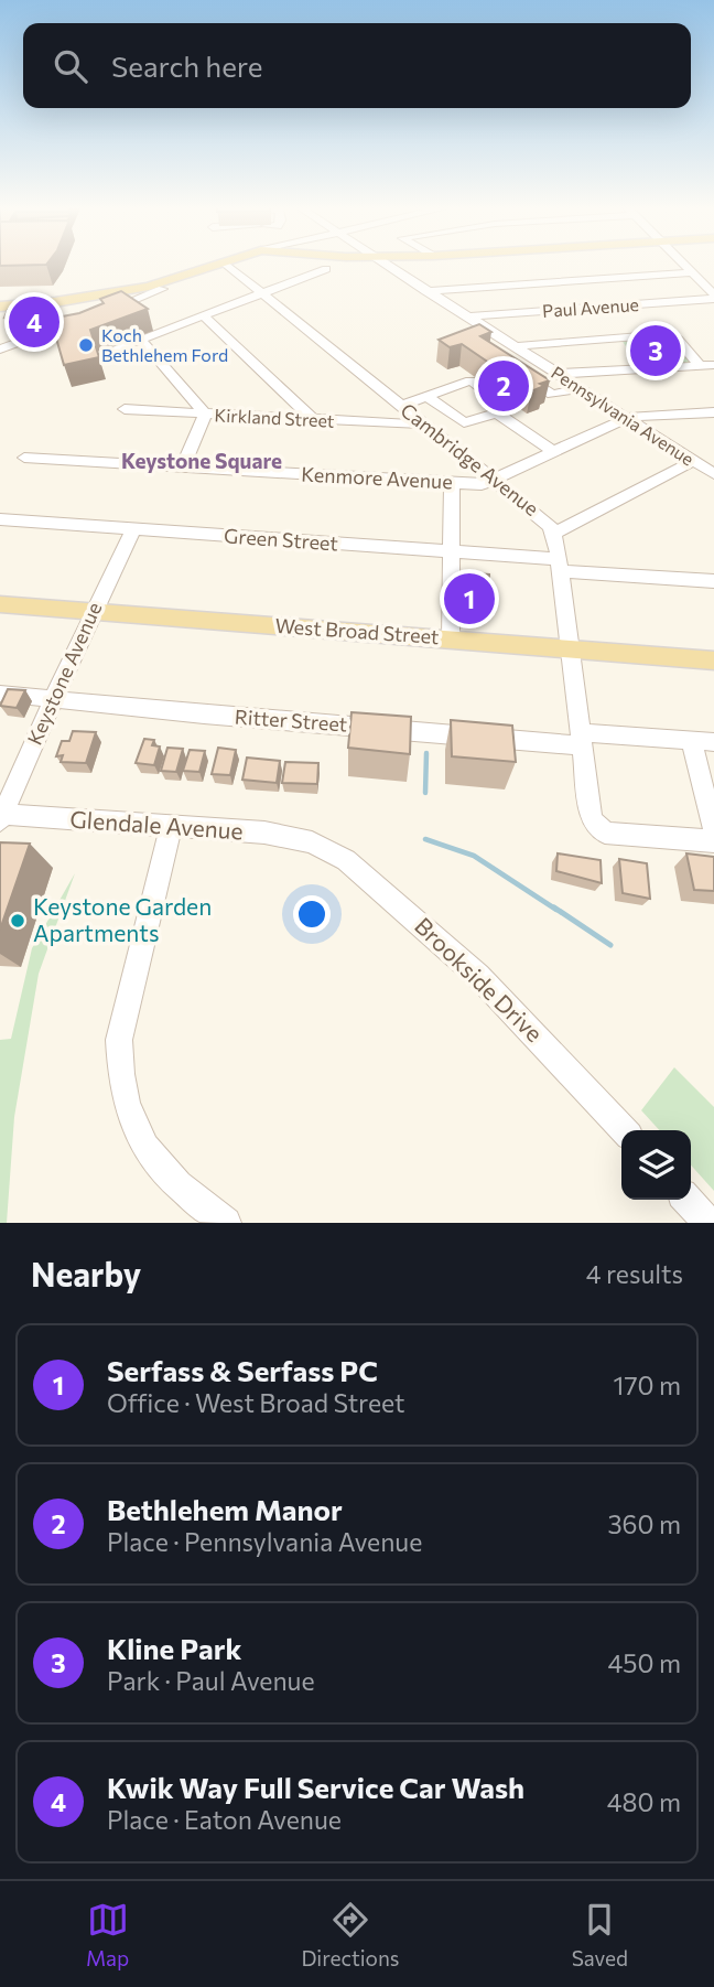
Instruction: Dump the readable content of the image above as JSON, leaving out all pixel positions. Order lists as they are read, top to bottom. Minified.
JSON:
{"streets":{"main road":["West Broad Street"],"street":["Paul Avenue","Pennsylvania Avenue","Kirkland Street","Cambridge Avenue","Kenmore Avenue","Green Street","Keystone Avenue","Ritter Street","Glendale Avenue","Brookside Drive"]},"crossings":[["Paul Avenue","Pennsylvania Avenue"],["Pennsylvania Avenue","Kenmore Avenue"],["Kirkland Street","Cambridge Avenue"],["Cambridge Avenue","Kenmore Avenue"],["Cambridge Avenue","Green Street"],["Cambridge Avenue","West Broad Street"],["Cambridge Avenue","Ritter Street"],["Green Street","Keystone Avenue"],["West Broad Street","Keystone Avenue"],["Keystone Avenue","Ritter Street"],["Keystone Avenue","Glendale Avenue"],["Glendale Avenue","Brookside Drive"]],"districts":["Keystone Square"],"places":["Koch Bethlehem Ford","Keystone Garden Apartments"],"page":{"search":"Search here","pins":["4","3","2","1"],"heading":["Nearby","4 results"],"list":[{"mark":"1","name":"Serfass & Serfass PC","note":"Office · West Broad Street","value":"170 m"},{"mark":"2","name":"Bethlehem Manor","note":"Place · Pennsylvania Avenue","value":"360 m"},{"mark":"3","name":"Kline Park","note":"Park · Paul Avenue","value":"450 m"},{"mark":"4","name":"Kwik Way Full Service Car Wash","note":"Place · Eaton Avenue","value":"480 m"}],"nav":["Map","Directions","Saved"]}}
